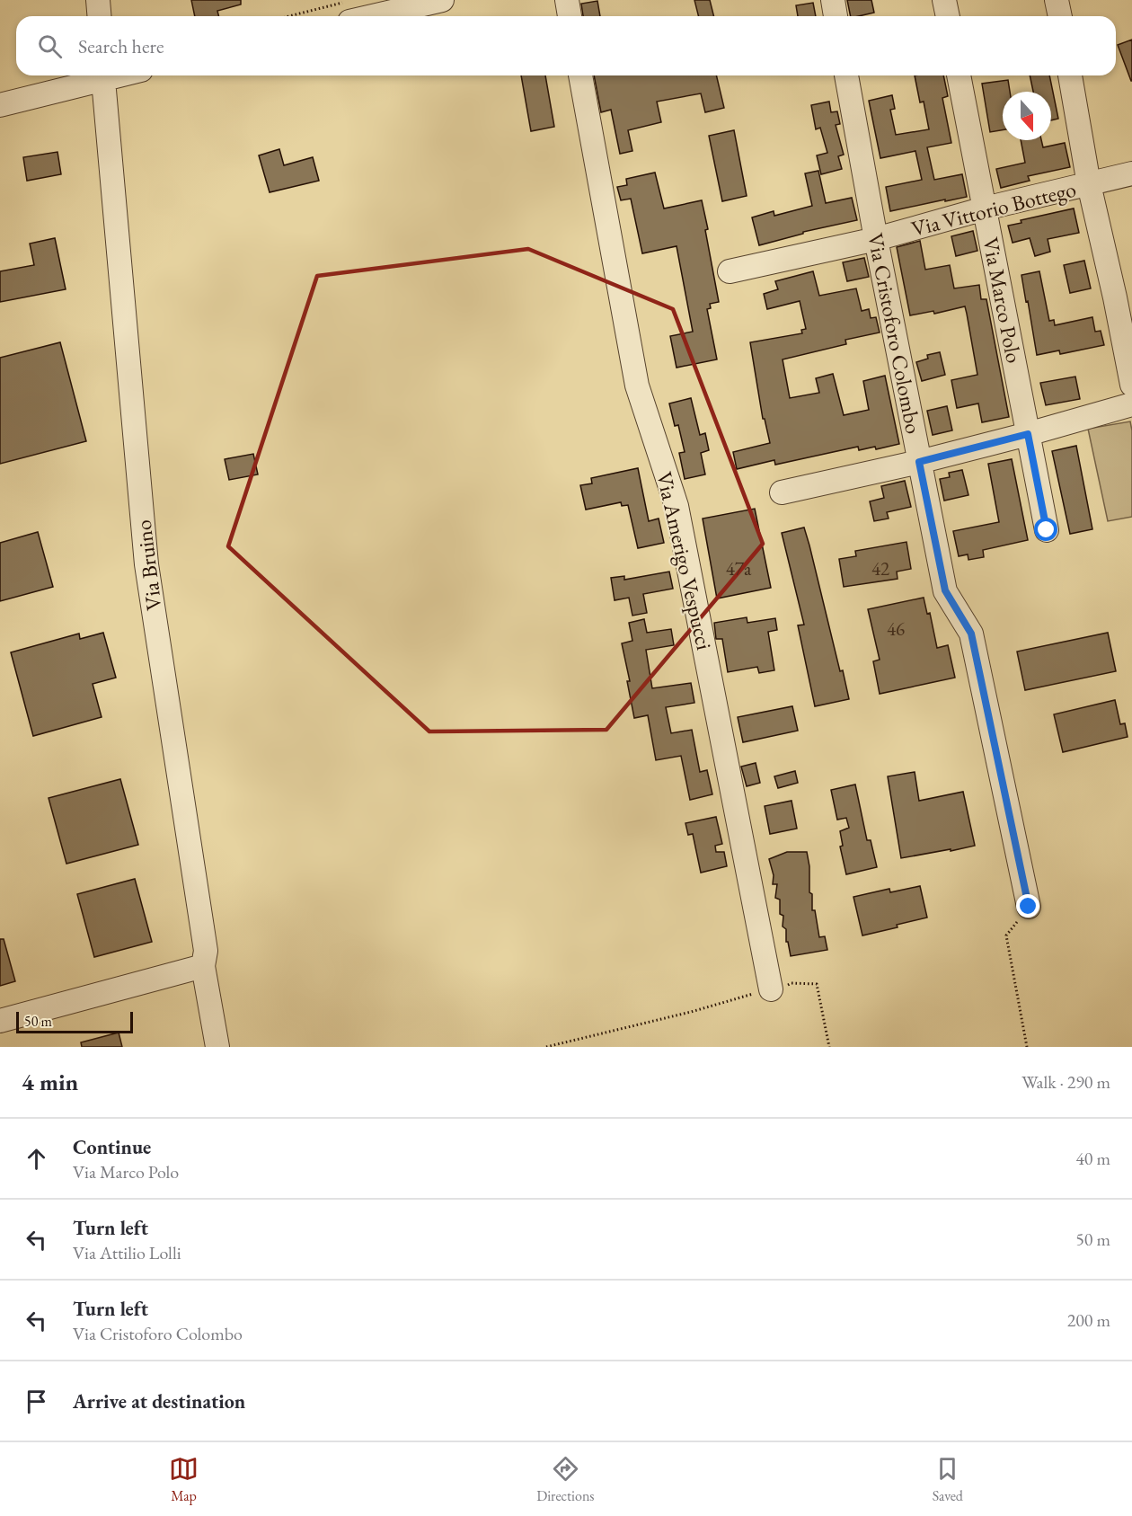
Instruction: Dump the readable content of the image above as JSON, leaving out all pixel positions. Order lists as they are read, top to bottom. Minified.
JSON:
{"streets":{"street":["Via Vittorio Bottego","Via Marco Polo","Via Cristoforo Colombo","Via Amerigo Vespucci","Via Bruino"]},"crossings":[["Via Vittorio Bottego","Via Marco Polo"],["Via Vittorio Bottego","Via Cristoforo Colombo"]],"house_numbers":["47a","42","46"],"scale_bar":"50 m","north":"bottom","page":{"search":"Search here","scale":"50 m","heading":["4 min","Walk · 290 m"],"list":[["Continue","Via Marco Polo","40 m"],["Turn left","Via Attilio Lolli","50 m"],["Turn left","Via Cristoforo Colombo","200 m"],"Arrive at destination"],"nav":["Map","Directions","Saved"]}}
